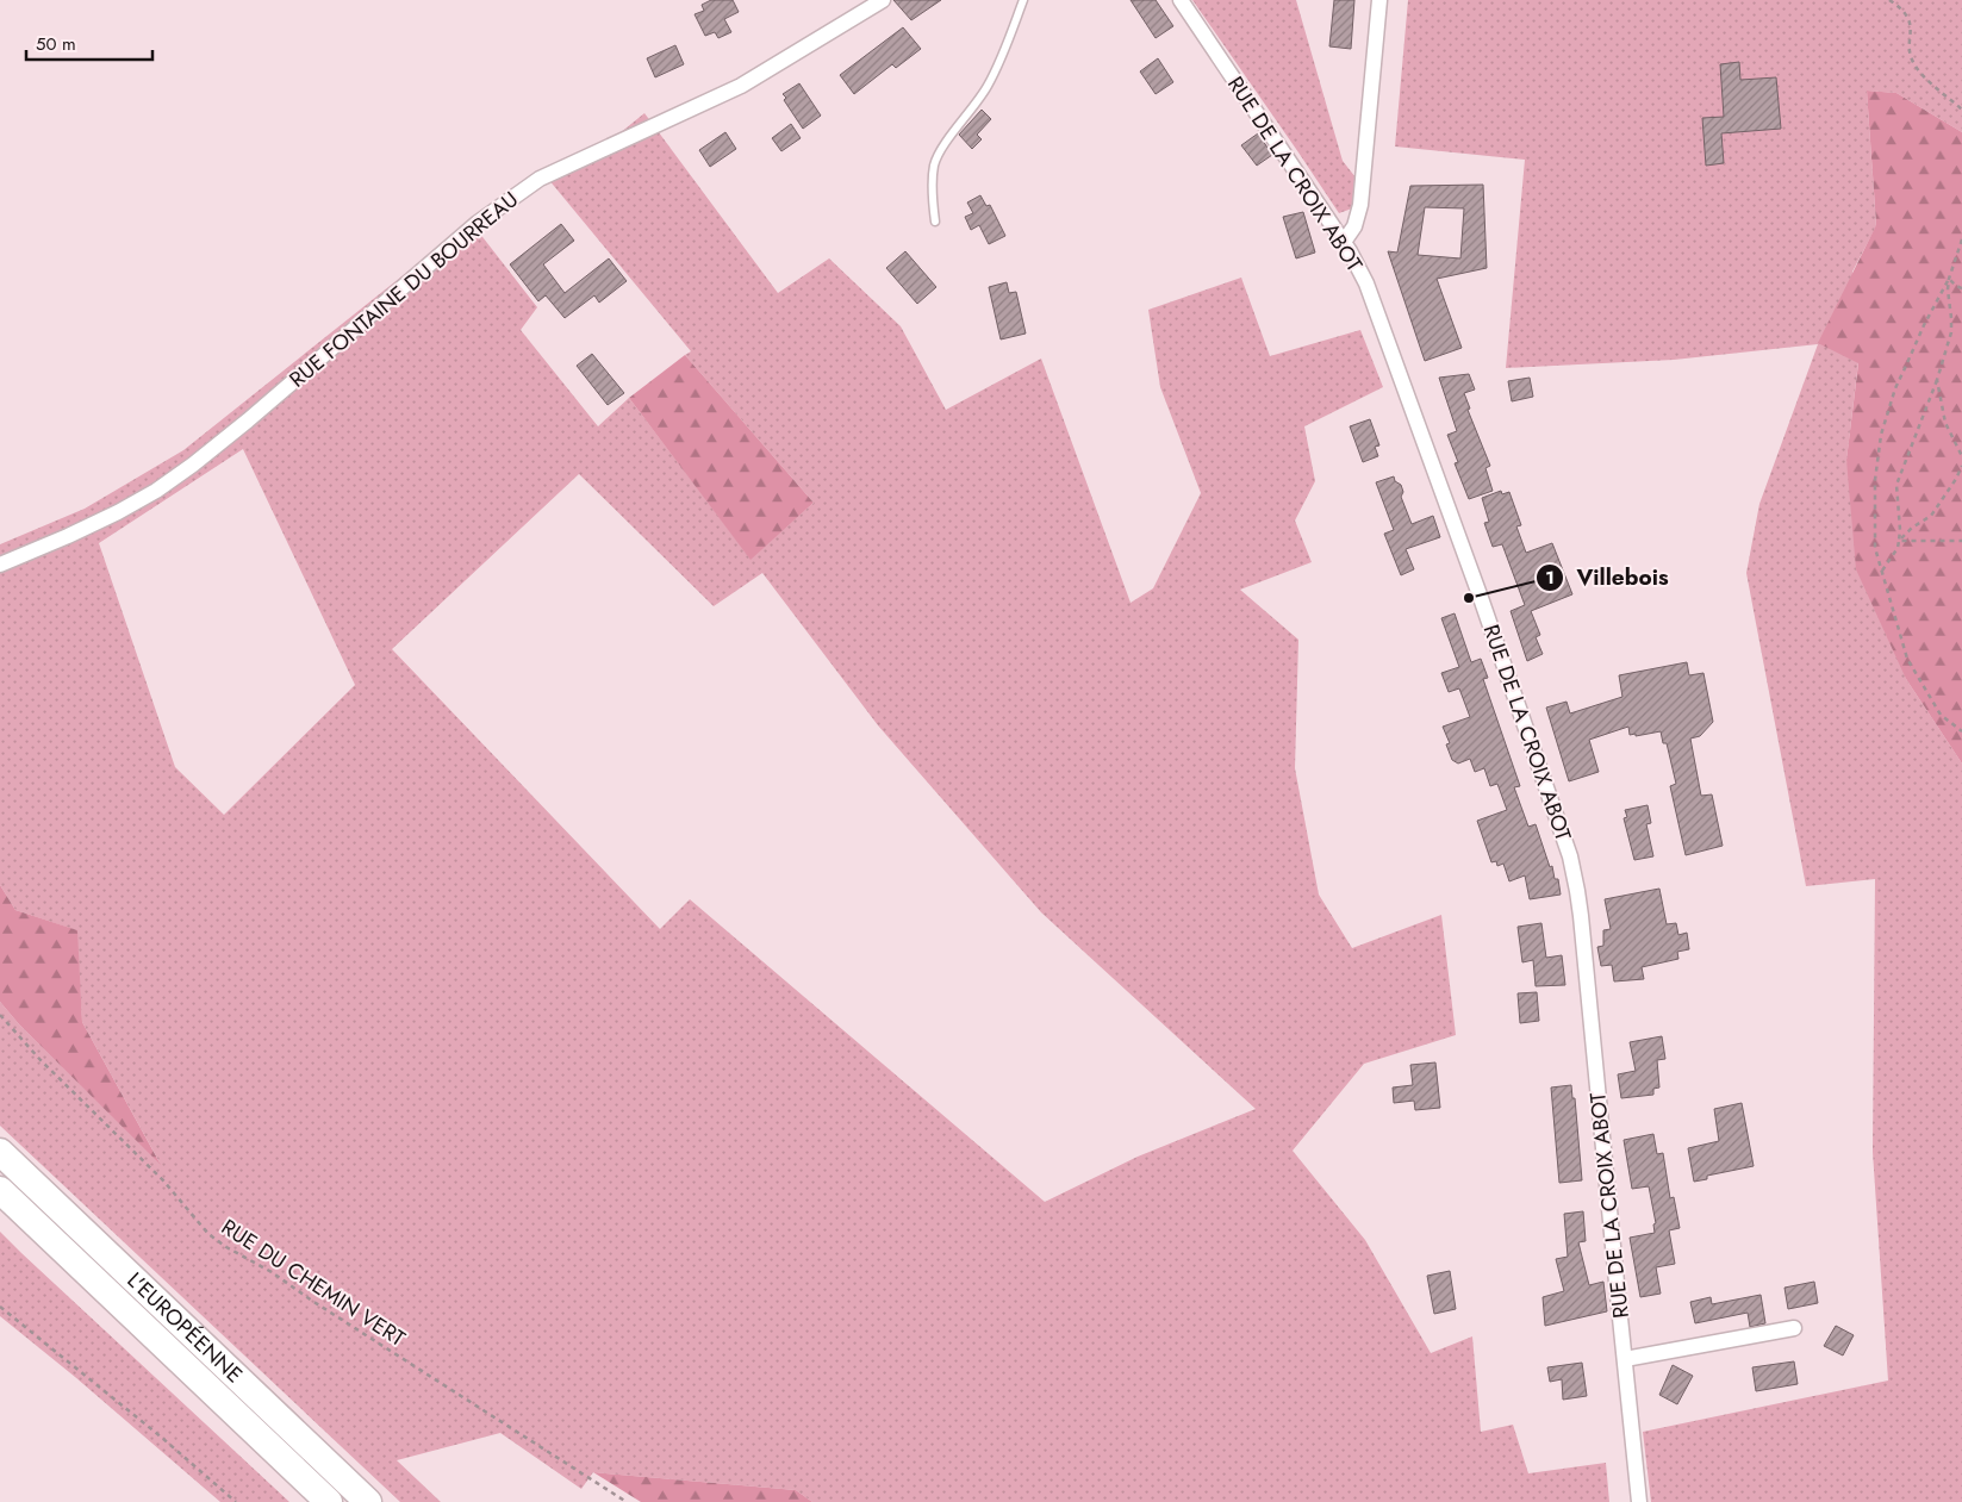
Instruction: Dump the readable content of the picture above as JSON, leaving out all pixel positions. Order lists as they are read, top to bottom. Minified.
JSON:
{"streets":{"highway":["L'EUROPÉENNE"],"street":["RUE DE LA CROIX ABOT","RUE FONTAINE DU BOURREAU"],"path":["RUE DU CHEMIN VERT"]},"places":["Villebois"],"scale_bar":"50 m"}
